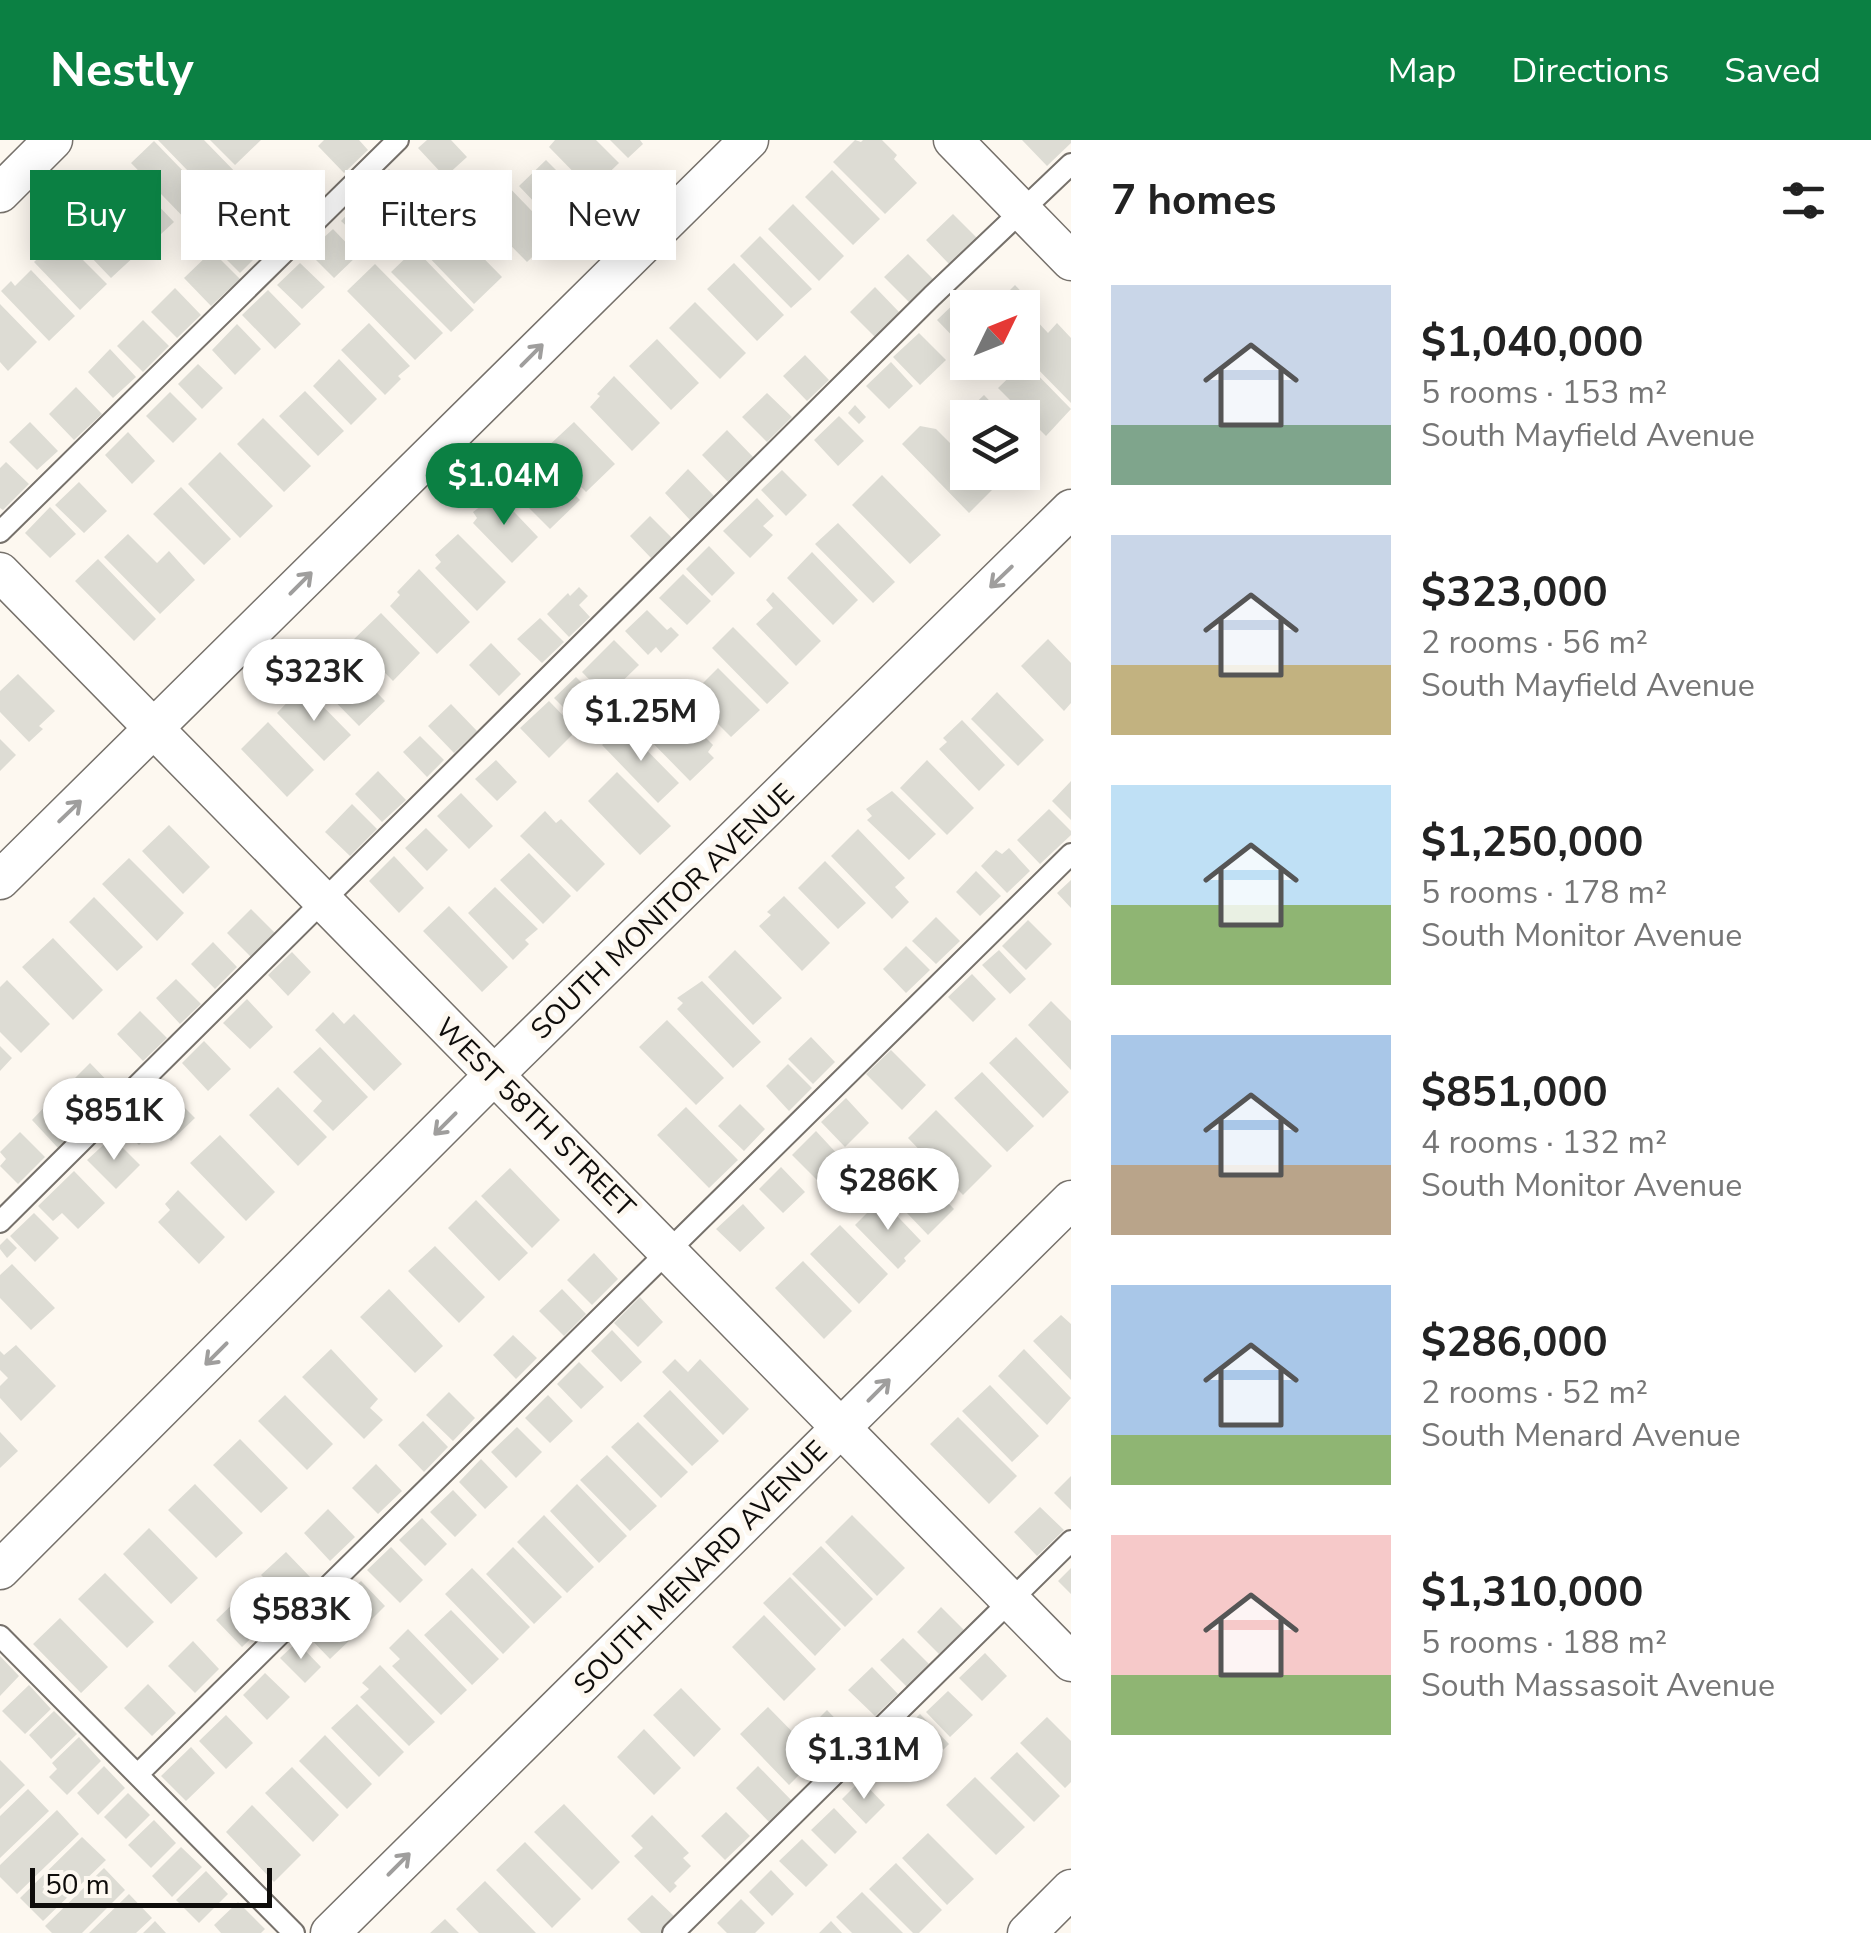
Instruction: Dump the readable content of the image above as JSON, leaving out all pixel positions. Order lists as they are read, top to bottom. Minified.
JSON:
{"streets":{"street":["SOUTH MONITOR AVENUE","WEST 58TH STREET","SOUTH MENARD AVENUE"]},"crossings":[["SOUTH MONITOR AVENUE","WEST 58TH STREET"],["WEST 58TH STREET","SOUTH MENARD AVENUE"]],"one_way":["SOUTH MONITOR AVENUE","SOUTH MENARD AVENUE"],"scale_bar":"50 m","north":"top right","page":{"header":"Nestly","nav":["Map","Directions","Saved"],"heading":"7 homes","chip":["Buy","Rent","Filters","New"],"list":[{"name":"$1,040,000","note":"5 rooms · 153 m² · South Mayfield Avenue"},{"name":"$323,000","note":"2 rooms · 56 m² · South Mayfield Avenue"},{"name":"$1,250,000","note":"5 rooms · 178 m² · South Monitor Avenue"},{"name":"$851,000","note":"4 rooms · 132 m² · South Monitor Avenue"},{"name":"$286,000","note":"2 rooms · 52 m² · South Menard Avenue"},{"name":"$1,310,000","note":"5 rooms · 188 m² · South Massasoit Avenue"}],"price":["$1.04M","$323K","$1.25M","$851K","$286K","$583K","$1.31M"],"scale":"50 m"}}
